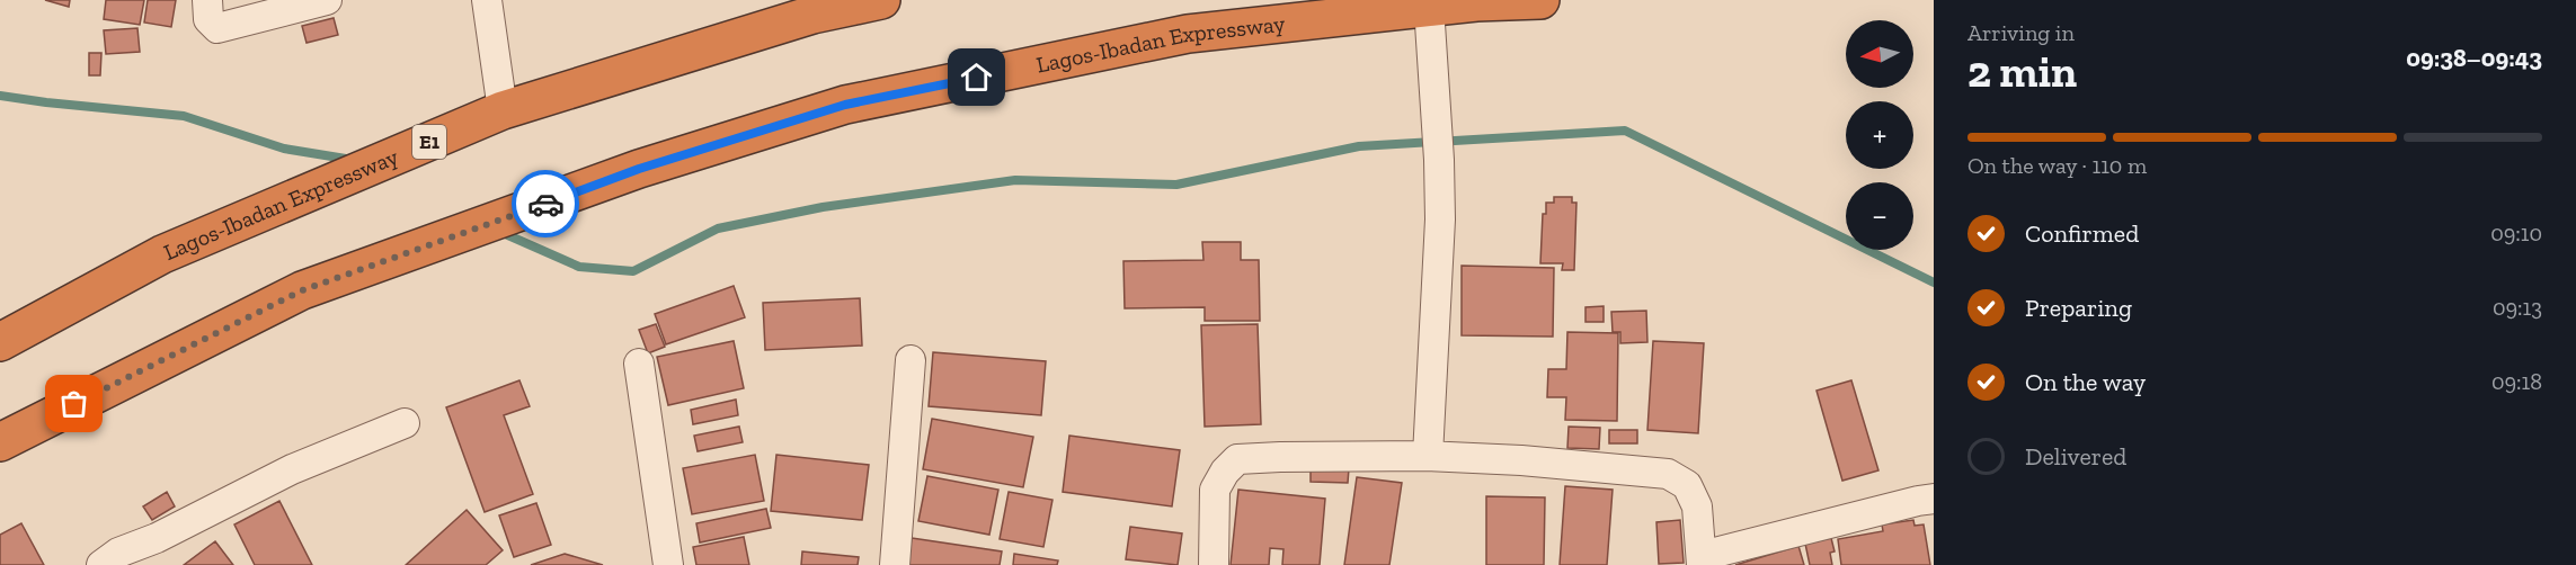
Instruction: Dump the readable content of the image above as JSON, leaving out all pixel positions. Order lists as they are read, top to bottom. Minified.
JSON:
{"streets":{"highway":["Lagos-Ibadan Expressway","E1"]},"north":"left","page":{"heading":["2 min","Arriving in","09:38–09:43"],"map_buttons":["+","−"],"bar":"On the way · 110 m","list":[["Confirmed","09:10"],["Preparing","09:13"],["On the way","09:18"],"Delivered"]}}
